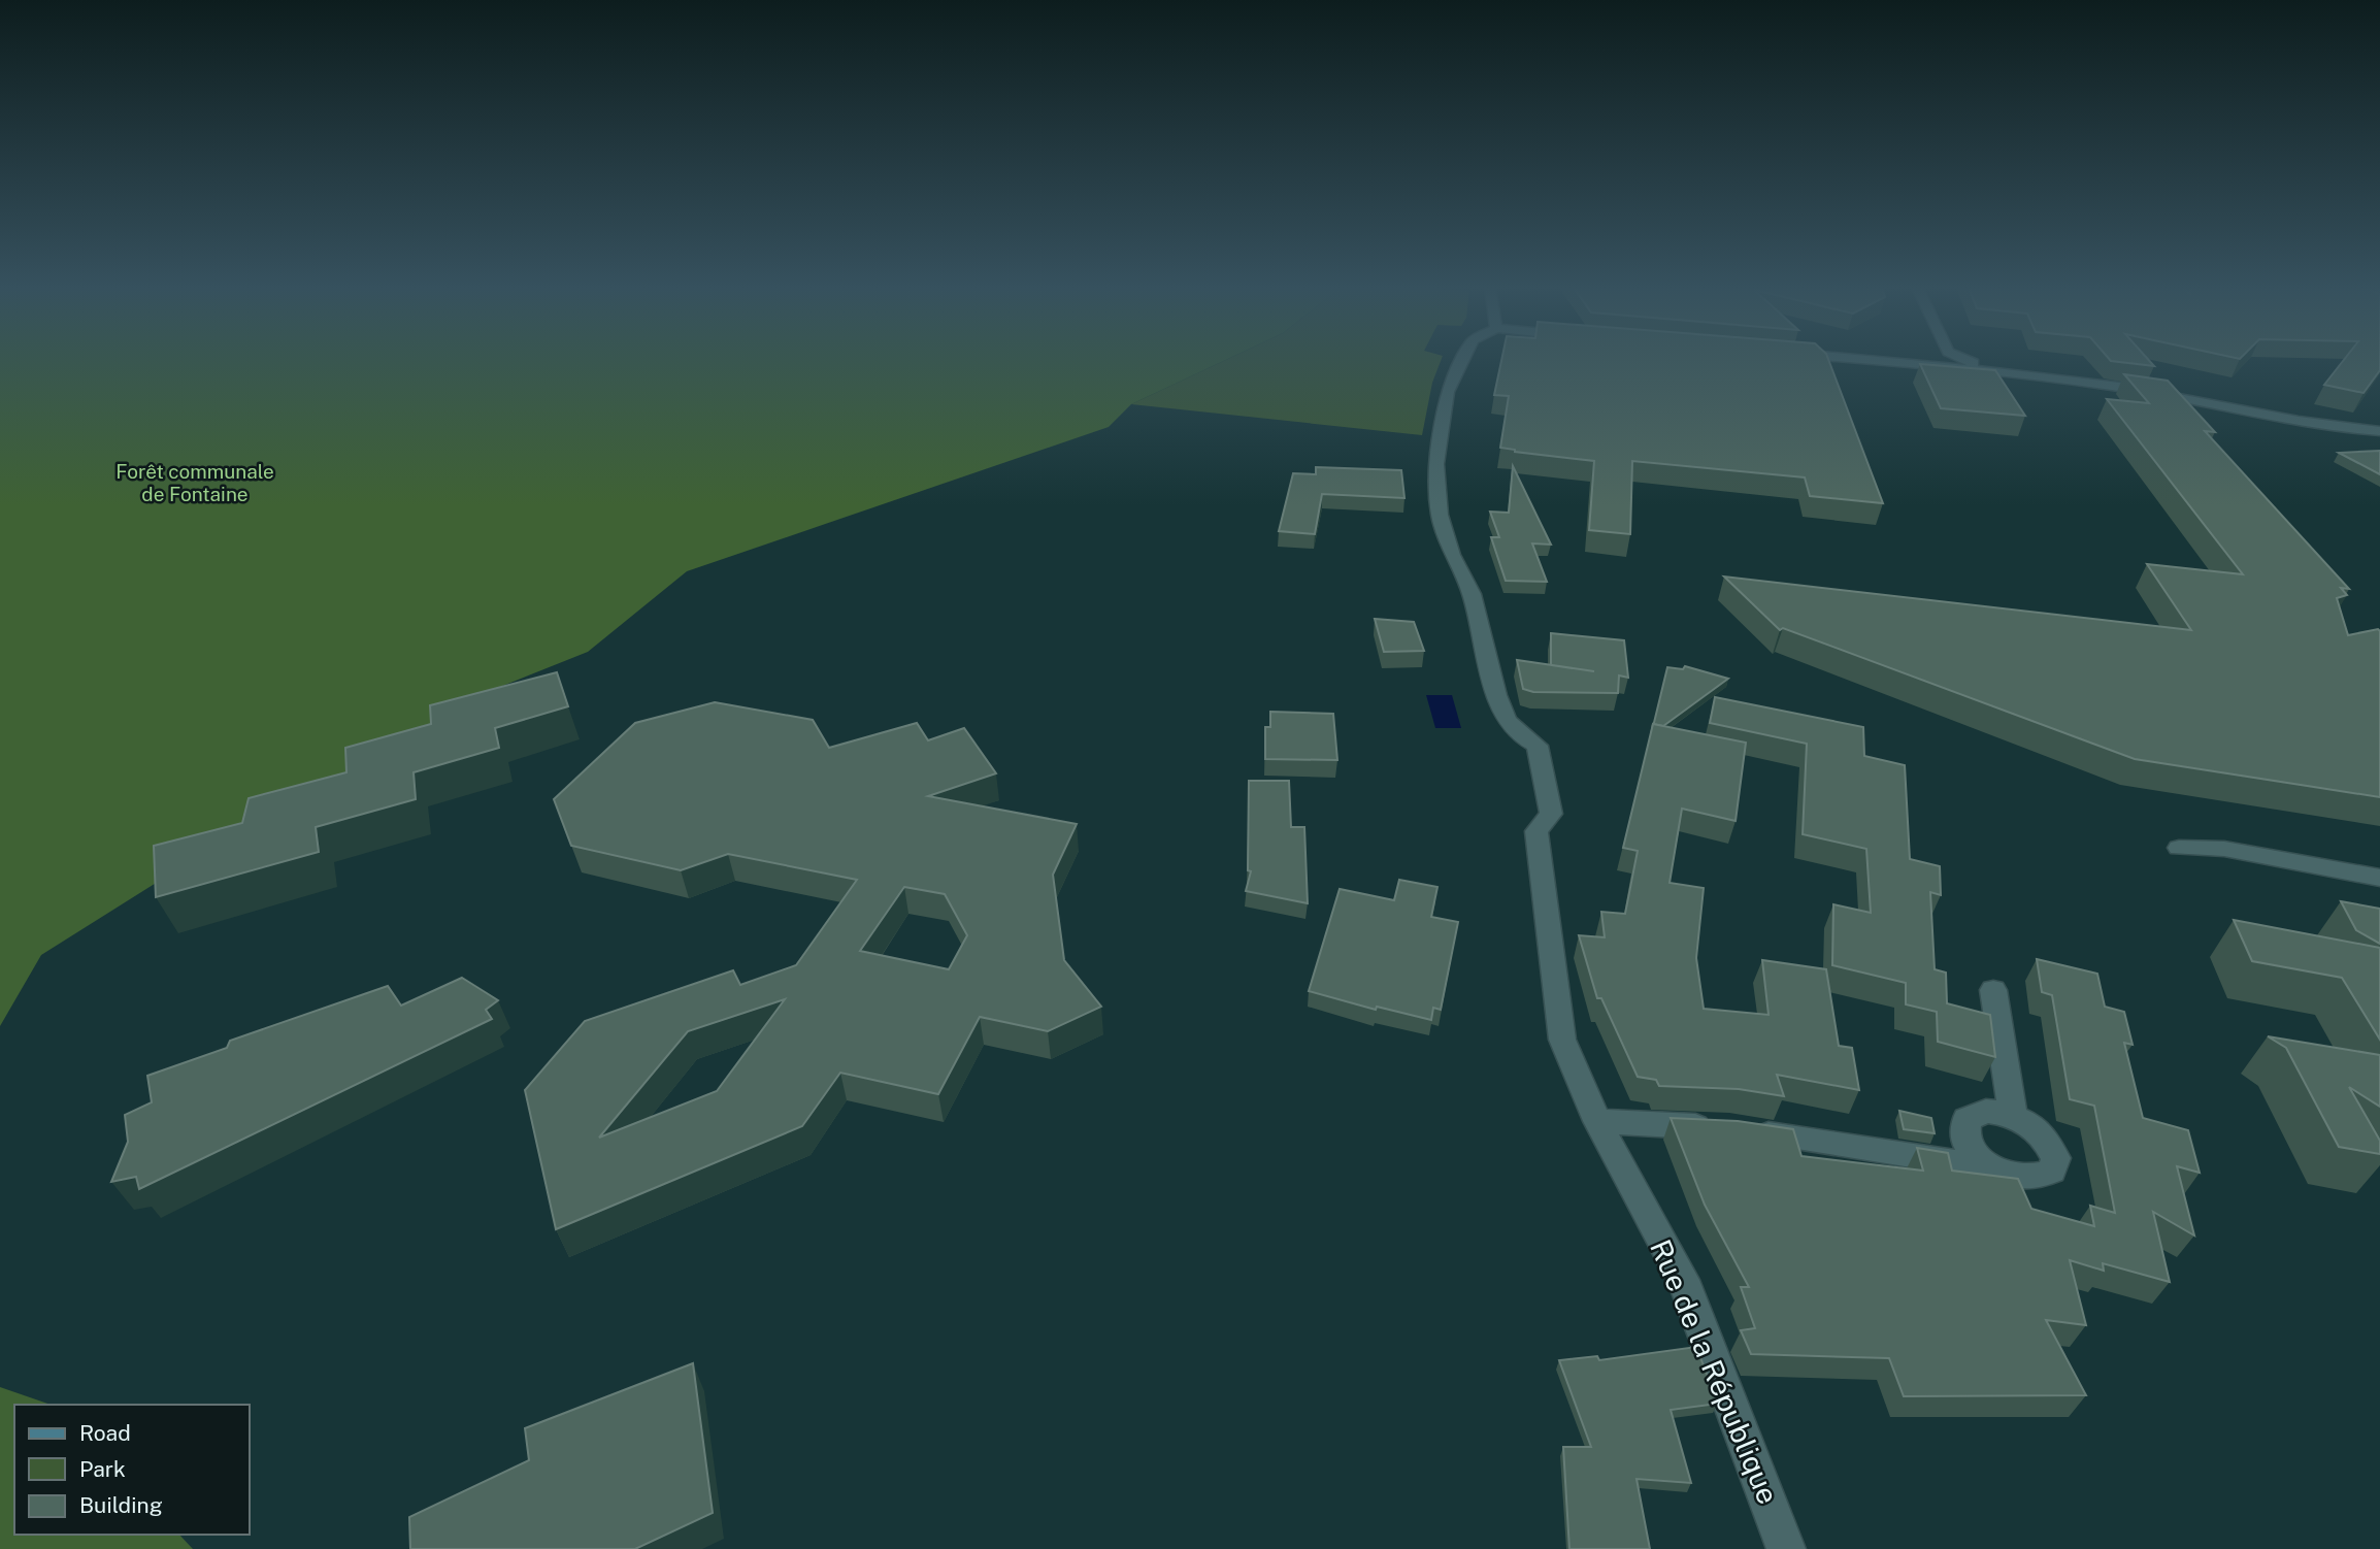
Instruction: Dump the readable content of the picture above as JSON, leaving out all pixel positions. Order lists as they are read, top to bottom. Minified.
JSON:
{"streets":{"street":["Rue de la République"]},"parks":["Forêt communale de Fontaine"],"legend":["Road","Park","Building"]}
